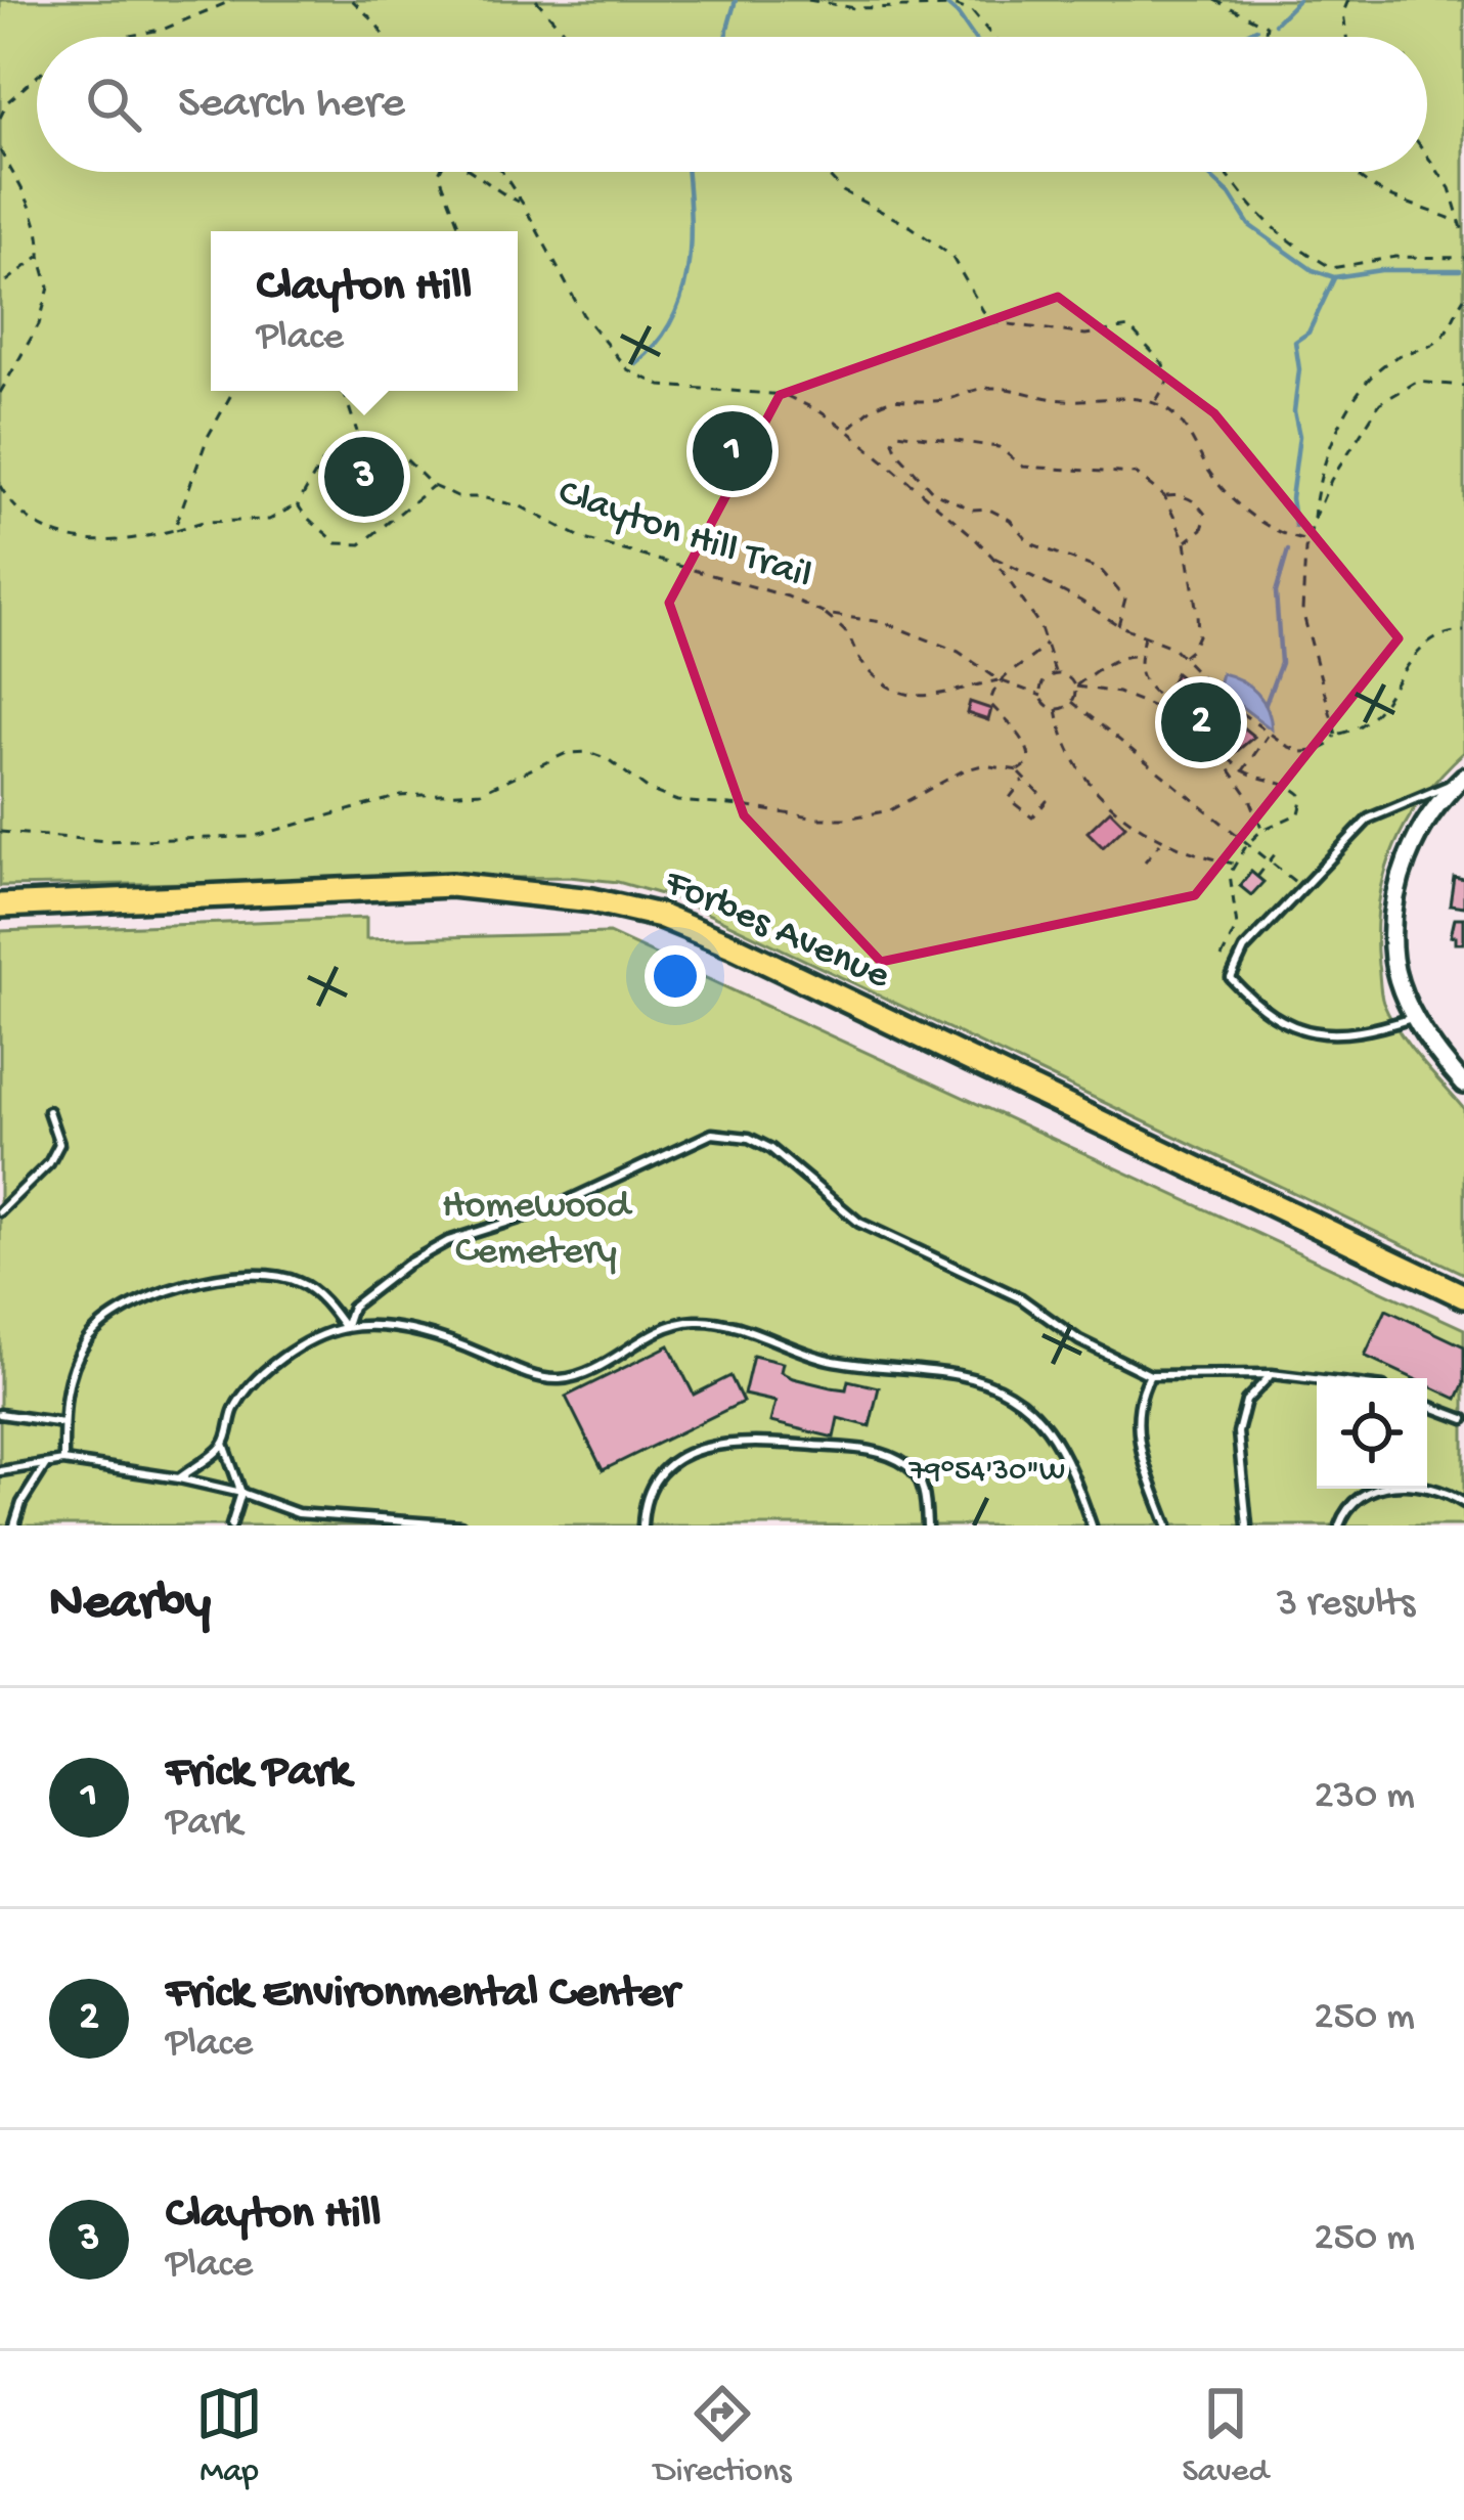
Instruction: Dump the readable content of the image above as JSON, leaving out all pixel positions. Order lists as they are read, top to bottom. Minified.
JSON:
{"streets":{"main road":["Forbes Avenue"],"path":["Clayton Hill Trail"]},"parks":["Homewood Cemetery"],"page":{"search":"Search here","popup":["Clayton Hill","Place"],"pins":["1","3","2"],"heading":["Nearby","3 results"],"list":[{"mark":"1","name":"Frick Park","note":"Park","value":"230 m"},{"mark":"2","name":"Frick Environmental Center","note":"Place","value":"250 m"},{"mark":"3","name":"Clayton Hill","note":"Place","value":"250 m"}],"nav":["Map","Directions","Saved"]},"coordinates":["79°54'30\"W"]}
